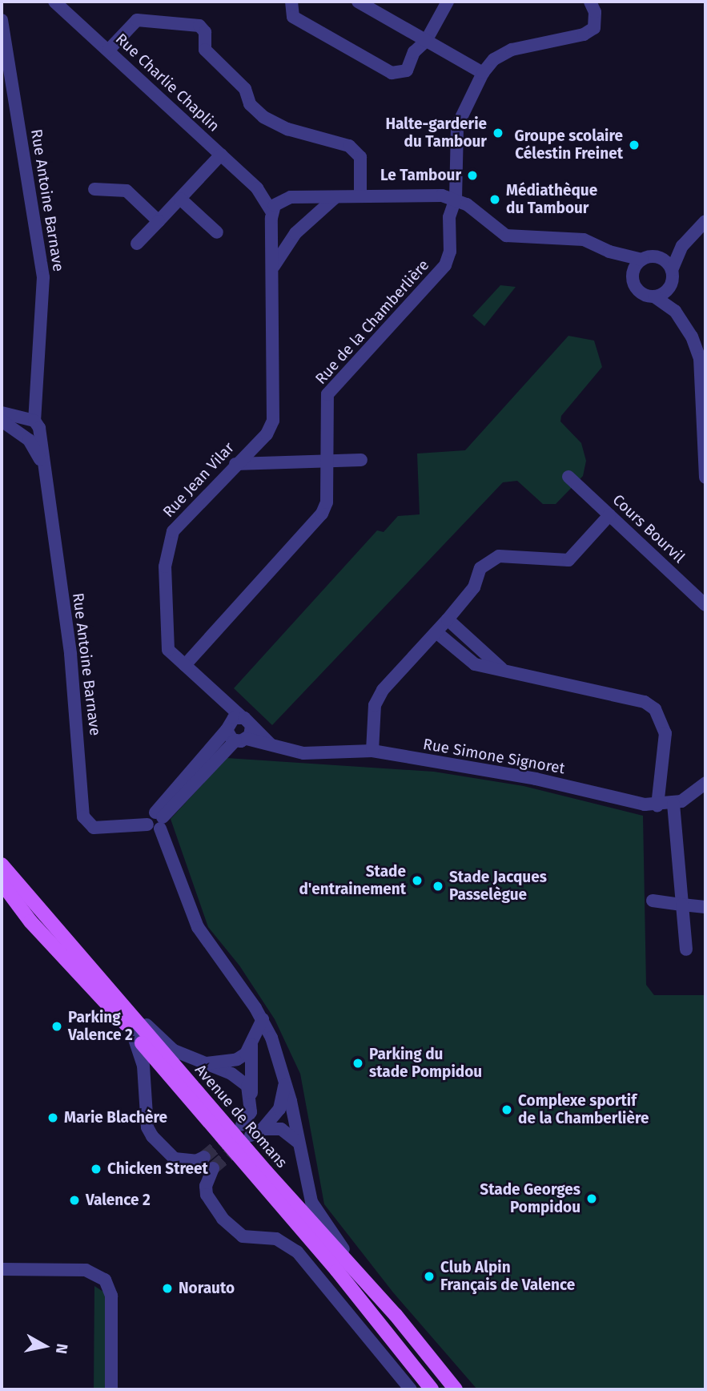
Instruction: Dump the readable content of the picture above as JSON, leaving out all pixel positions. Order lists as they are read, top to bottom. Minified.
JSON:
{"streets":{"main road":["Avenue de Romans"],"street":["Rue Charlie Chaplin","Rue Antoine Barnave","Rue de la Chamberlière","Rue Jean Vilar","Cours Bourvil","Rue Simone Signoret"]},"crossings":[["Rue Charlie Chaplin","Rue Jean Vilar"],["Rue de la Chamberlière","Rue Jean Vilar"],["Rue Jean Vilar","Rue Simone Signoret"]],"places":["Halte-garderie du Tambour","Groupe scolaire Célestin Freinet","Le Tambour","Médiathèque du Tambour","Stade d'entrainement","Stade Jacques Passelègue","Parking Valence 2","Parking du stade Pompidou","Complexe sportif de la Chamberlière","Marie Blachère","Chicken Street","Stade Georges Pompidou","Valence 2","Club Alpin Français de Valence","Norauto"],"north":"right"}
